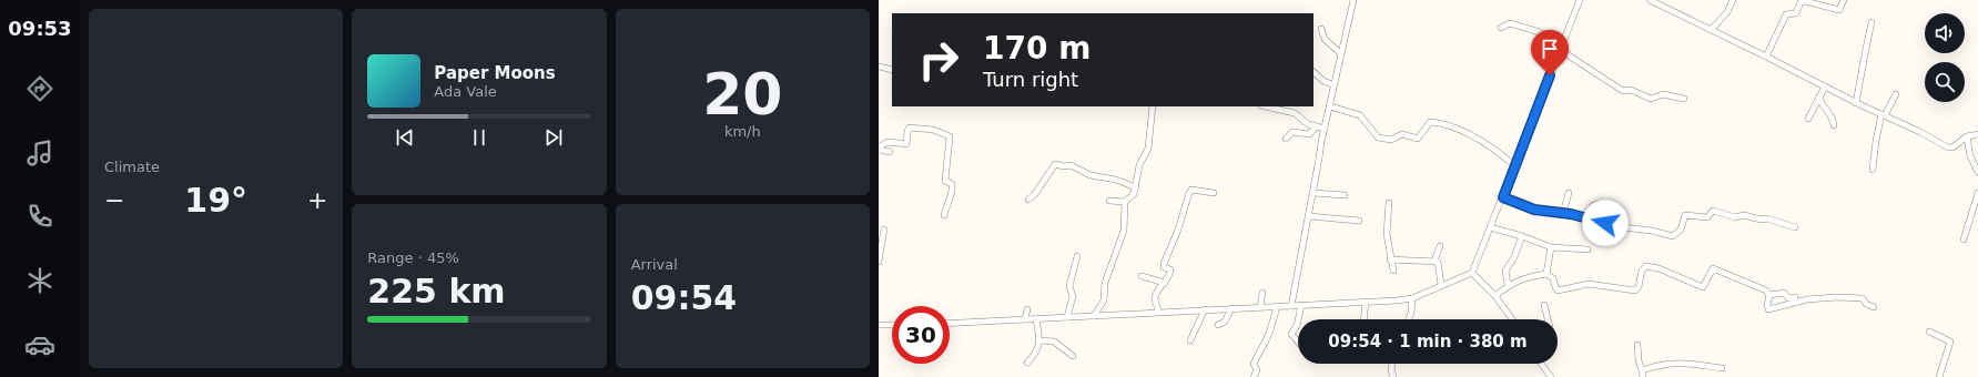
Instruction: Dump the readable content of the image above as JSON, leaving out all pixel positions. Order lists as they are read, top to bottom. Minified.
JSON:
{"page":{"tabs":"09:53","tile":["Climate",["20","km/h"],["Range · 45%","225 km"],["Arrival","09:54"]],"turn":["170 m","Turn right"],"song":["Paper Moons","Ada Vale"],"heat":["−","19°","+"],"limit":"30","trip":"09:54 · 1 min · 380 m"}}
